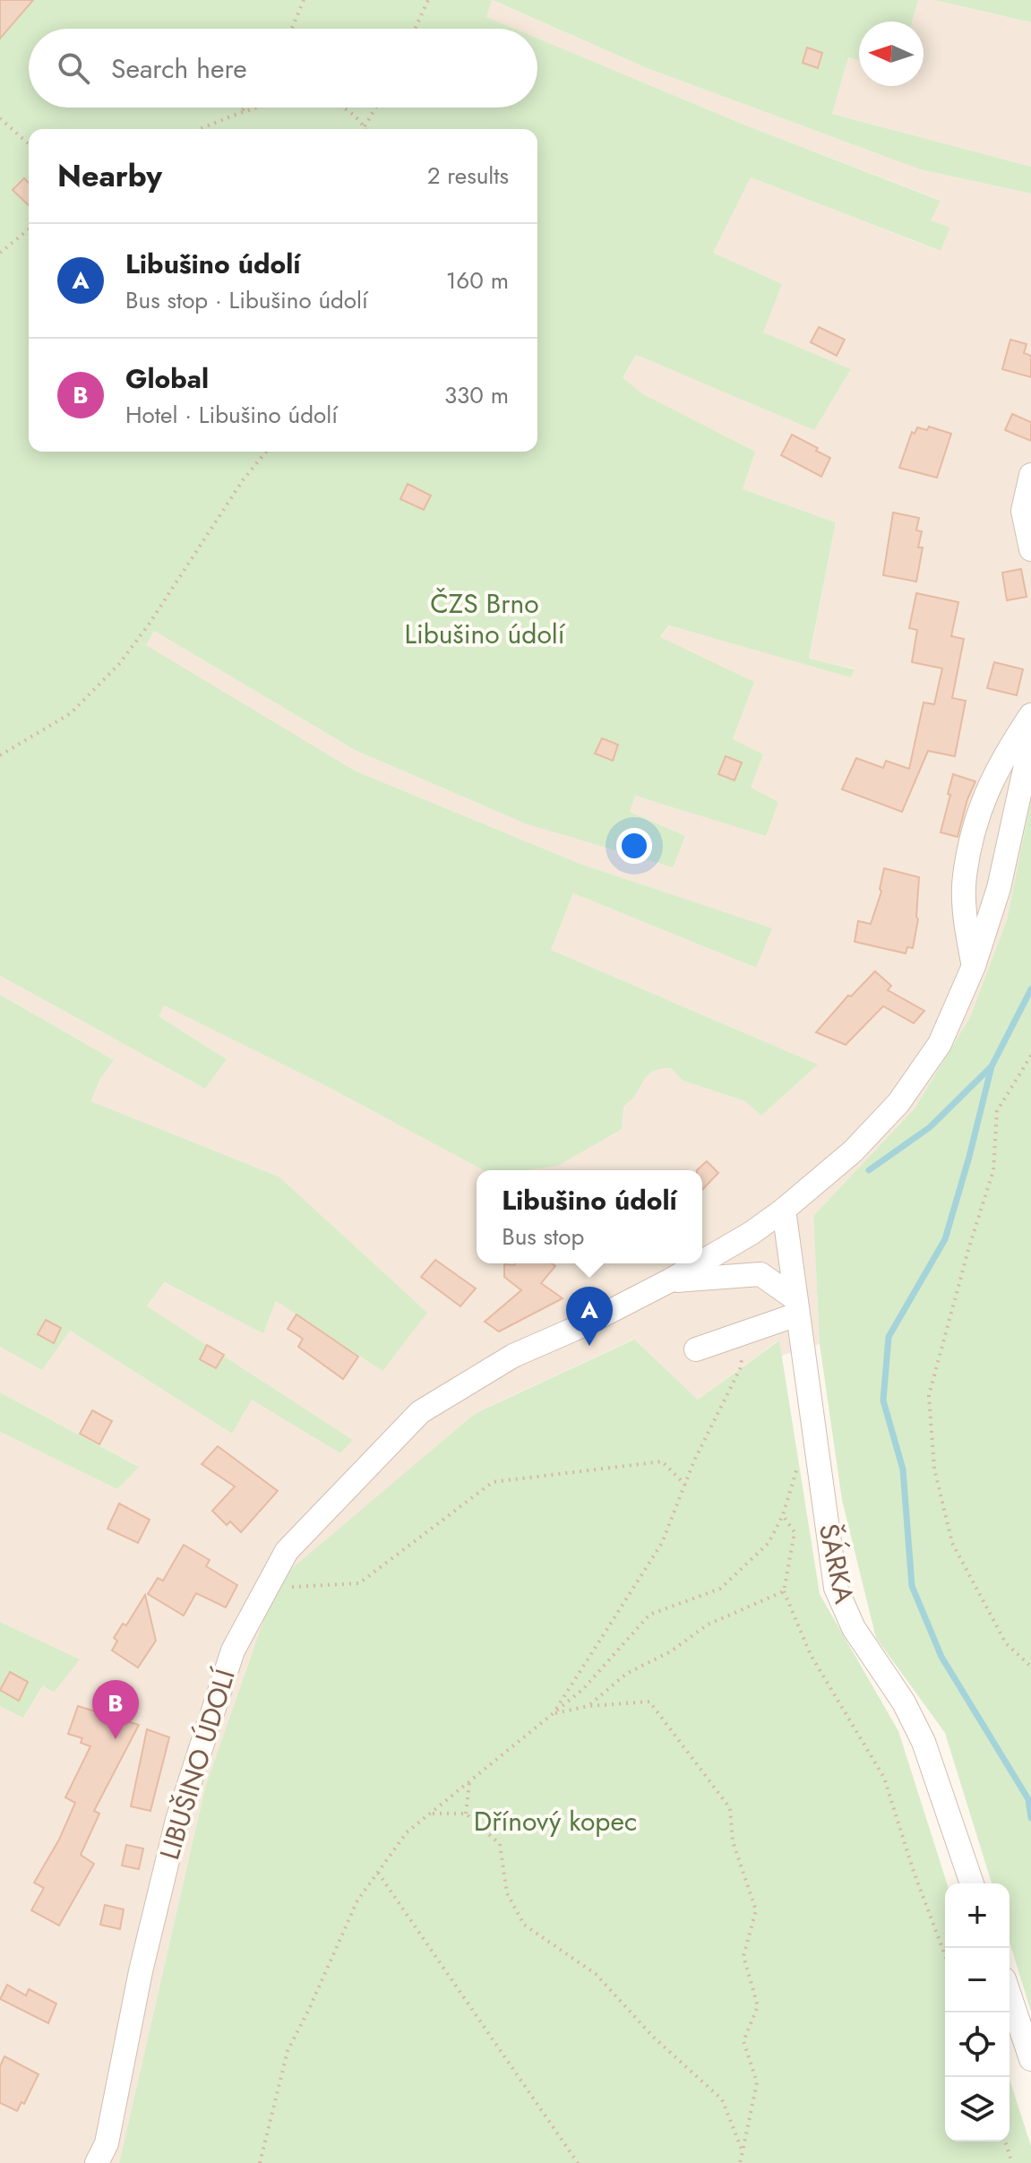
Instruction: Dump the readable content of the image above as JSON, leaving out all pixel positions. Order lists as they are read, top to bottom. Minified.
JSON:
{"streets":{"street":["ŠÁRKA","LIBUŠINO ÚDOLÍ"]},"crossings":[["ŠÁRKA","LIBUŠINO ÚDOLÍ"]],"parks":["ČZS Brno Libušino údolí","Dřínový kopec"],"north":"left","page":{"search":"Search here","heading":["Nearby","2 results"],"list":[{"mark":"A","name":"Libušino údolí","note":"Bus stop · Libušino údolí","value":"160 m"},{"mark":"B","name":"Global","note":"Hotel · Libušino údolí","value":"330 m"}],"popup":["Libušino údolí","Bus stop"],"pins":["A","B"],"map_buttons":["+","−"]}}
